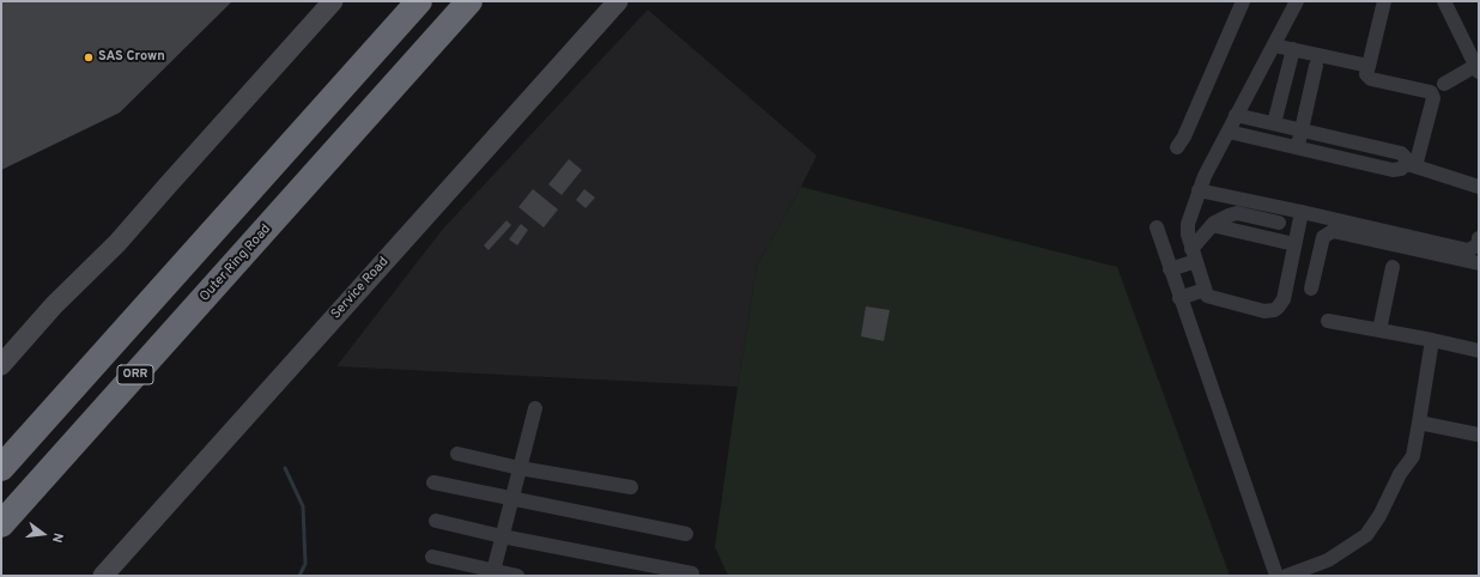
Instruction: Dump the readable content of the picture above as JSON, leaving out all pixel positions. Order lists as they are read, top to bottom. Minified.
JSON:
{"streets":{"highway":["Outer Ring Road","ORR"],"main road":["Service Road"]},"places":["SAS Crown"],"north":"right"}
